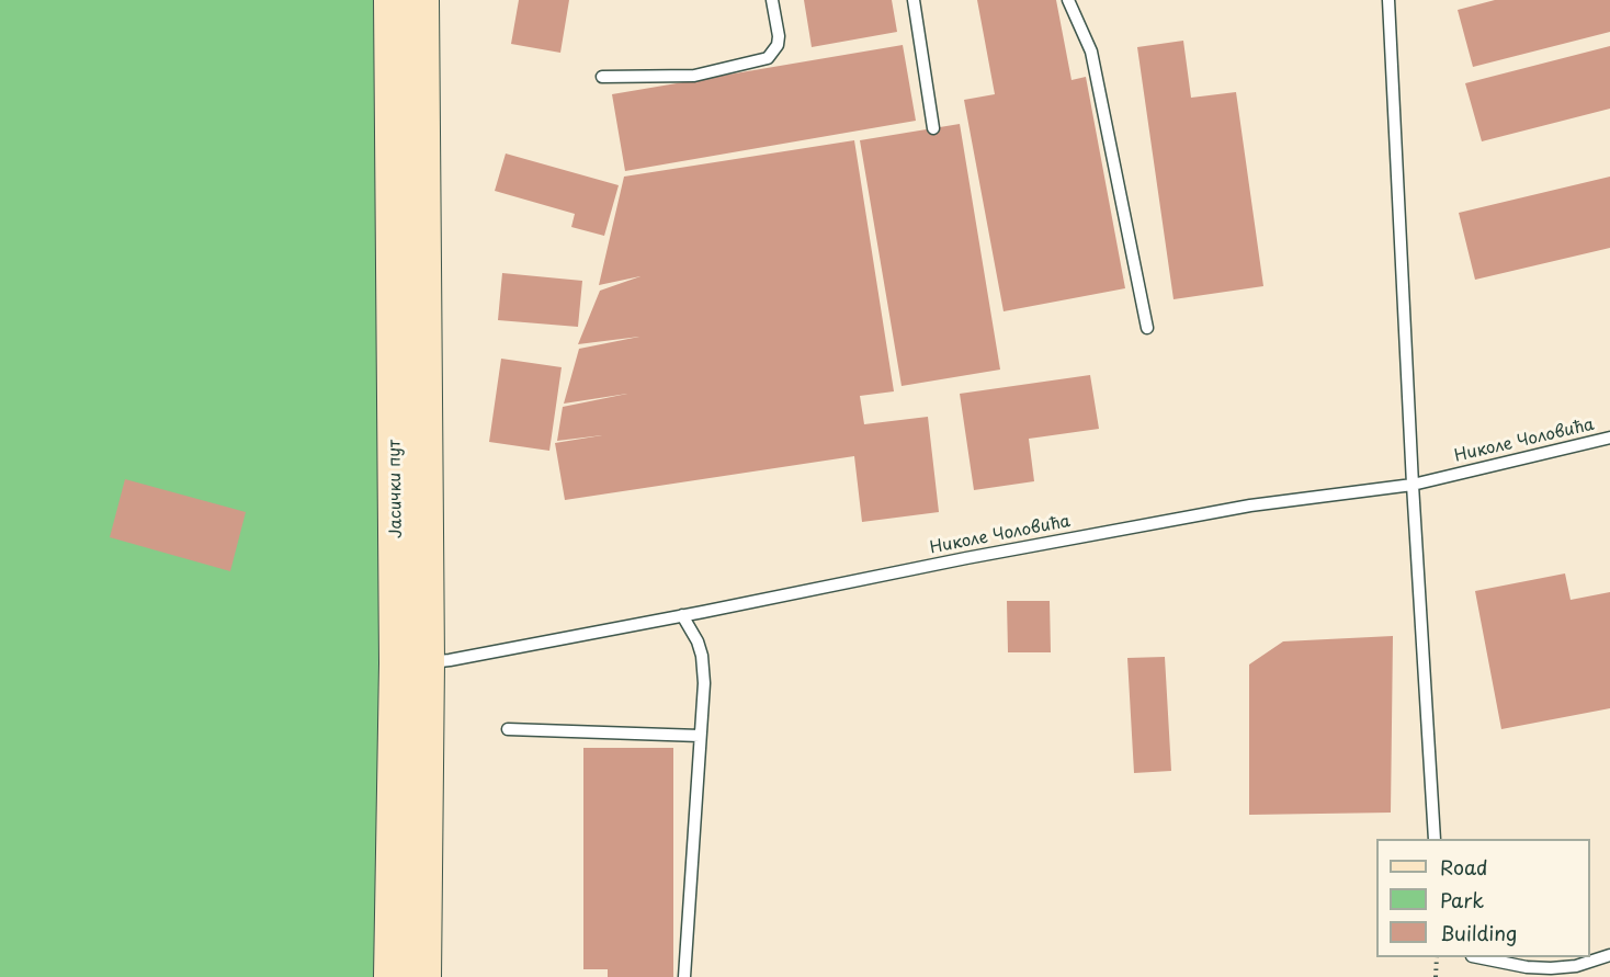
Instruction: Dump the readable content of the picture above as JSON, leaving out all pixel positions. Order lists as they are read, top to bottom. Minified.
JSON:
{"streets":{"main road":["Јасички пут"],"lane":["Николе Чоловића"]},"crossings":[["Николе Чоловића","Јасички пут"]],"legend":["Road","Park","Building"]}
